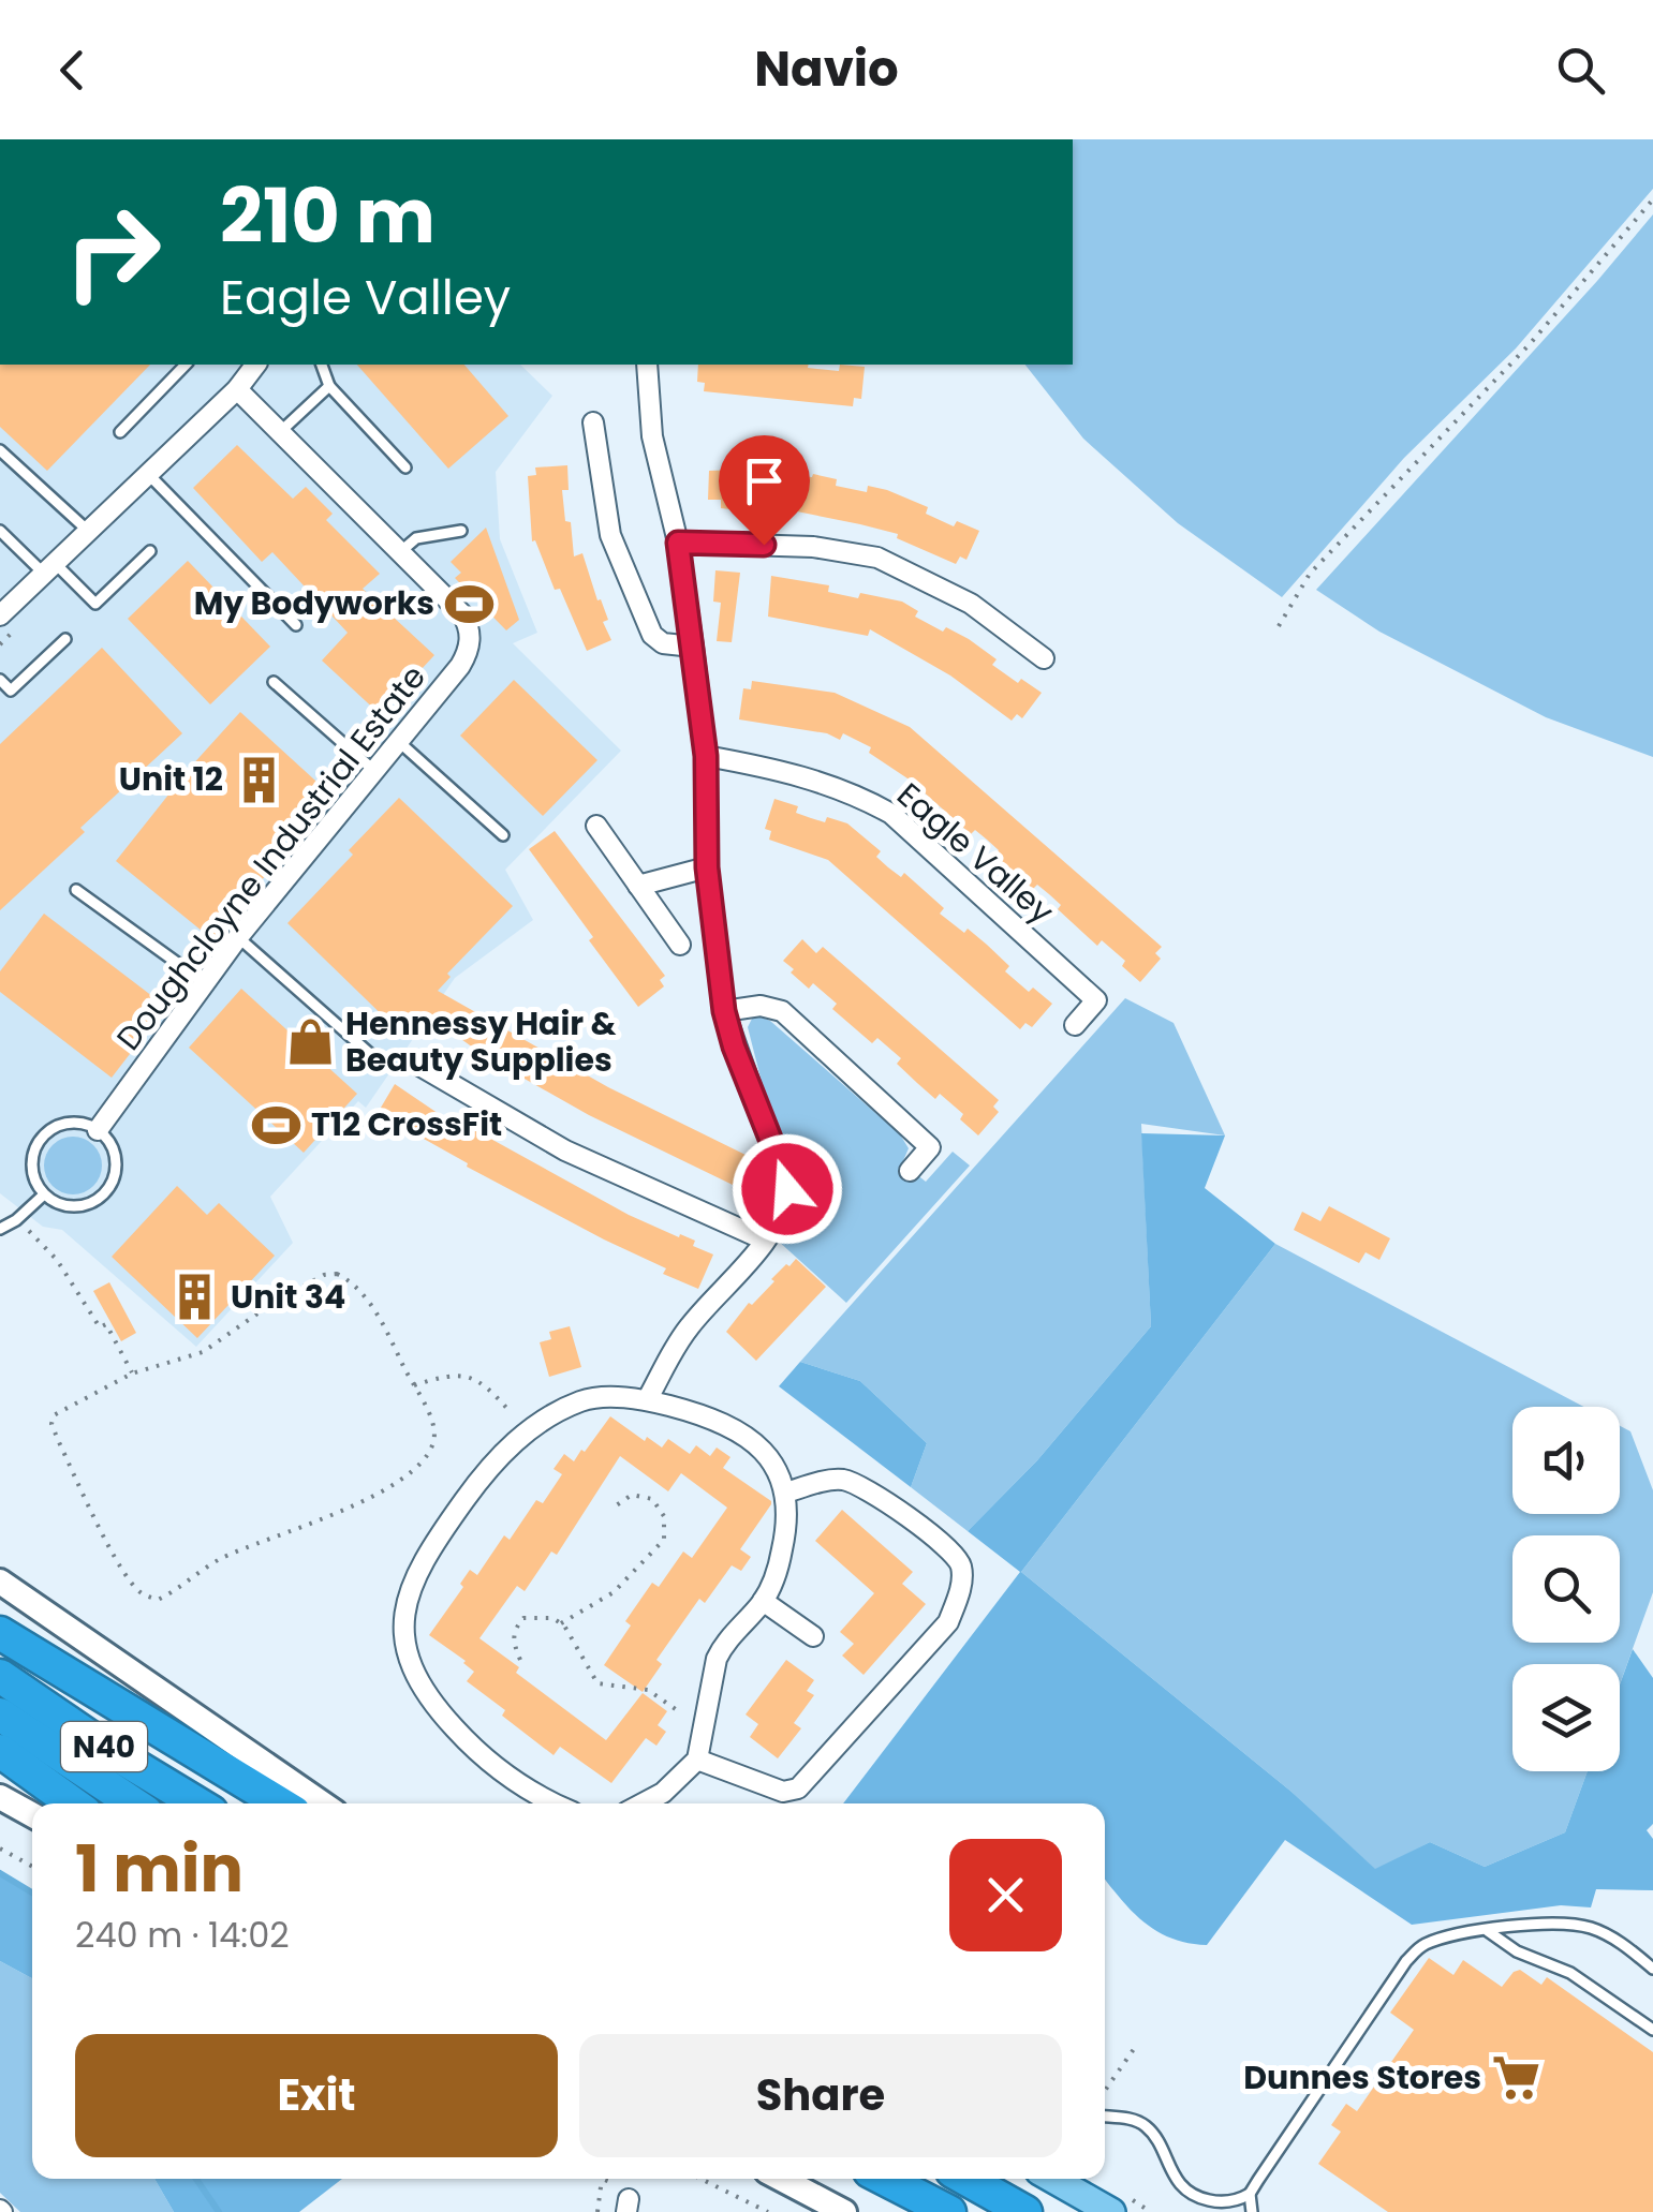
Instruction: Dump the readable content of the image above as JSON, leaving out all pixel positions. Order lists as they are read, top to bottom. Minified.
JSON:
{"streets":{"highway":["N40"],"street":["Eagle Valley","Doughcloyne Industrial Estate"]},"places":{"sports":["My Bodyworks","T12 CrossFit"],"building":["Unit 12","Unit 34"],"shop":["Hennessy Hair & Beauty Supplies"],"supermarket":["Dunnes Stores"]},"page":{"header":"Navio","turn":["210 m","Eagle Valley"],"heading":["1 min","240 m · 14:02"],"buttons":["Exit","Share"]}}
